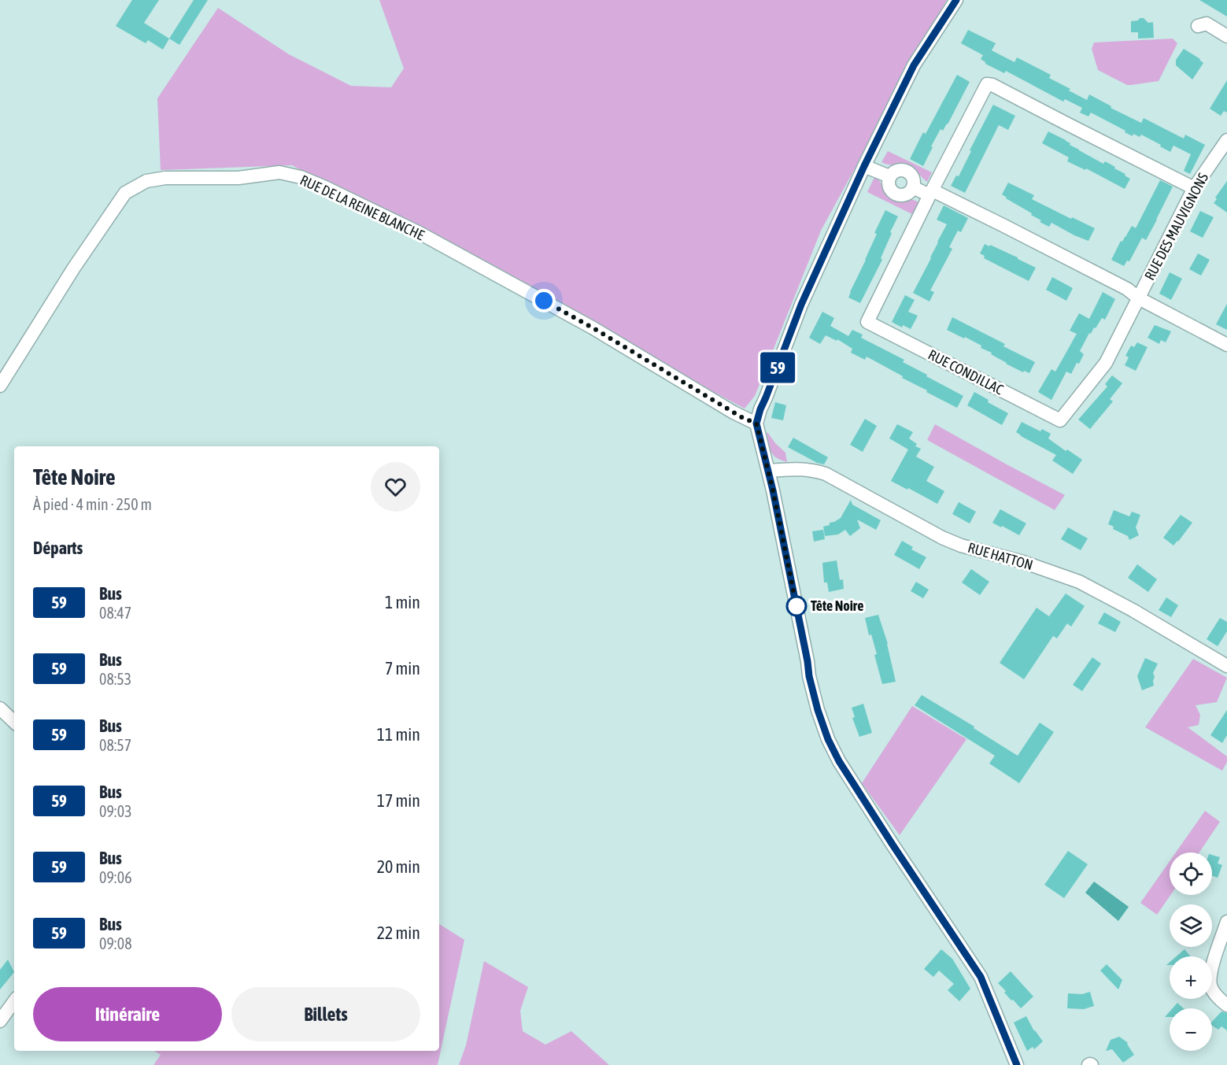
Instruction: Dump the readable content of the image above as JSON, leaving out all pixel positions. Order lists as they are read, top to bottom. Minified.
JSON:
{"streets":{"street":["RUE DE LA REINE BLANCHE","RUE DES MAUVIGNONS","RUE CONDILLAC","RUE HATTON"]},"crossings":[["RUE DES MAUVIGNONS","RUE CONDILLAC"]],"places":["Tête Noire"],"lines":["bus line 59"],"page":{"on_map":"59","heading":[["Tête Noire","À pied · 4 min · 250 m"],"Départs"],"list":[{"mark":"59","name":"Bus","note":"08:47","value":"1 min"},{"mark":"59","name":"Bus","note":"08:53","value":"7 min"},{"mark":"59","name":"Bus","note":"08:57","value":"11 min"},{"mark":"59","name":"Bus","note":"09:03","value":"17 min"},{"mark":"59","name":"Bus","note":"09:06","value":"20 min"},{"mark":"59","name":"Bus","note":"09:08","value":"22 min"}],"map_buttons":["+","−"],"buttons":["Itinéraire","Billets"]}}
